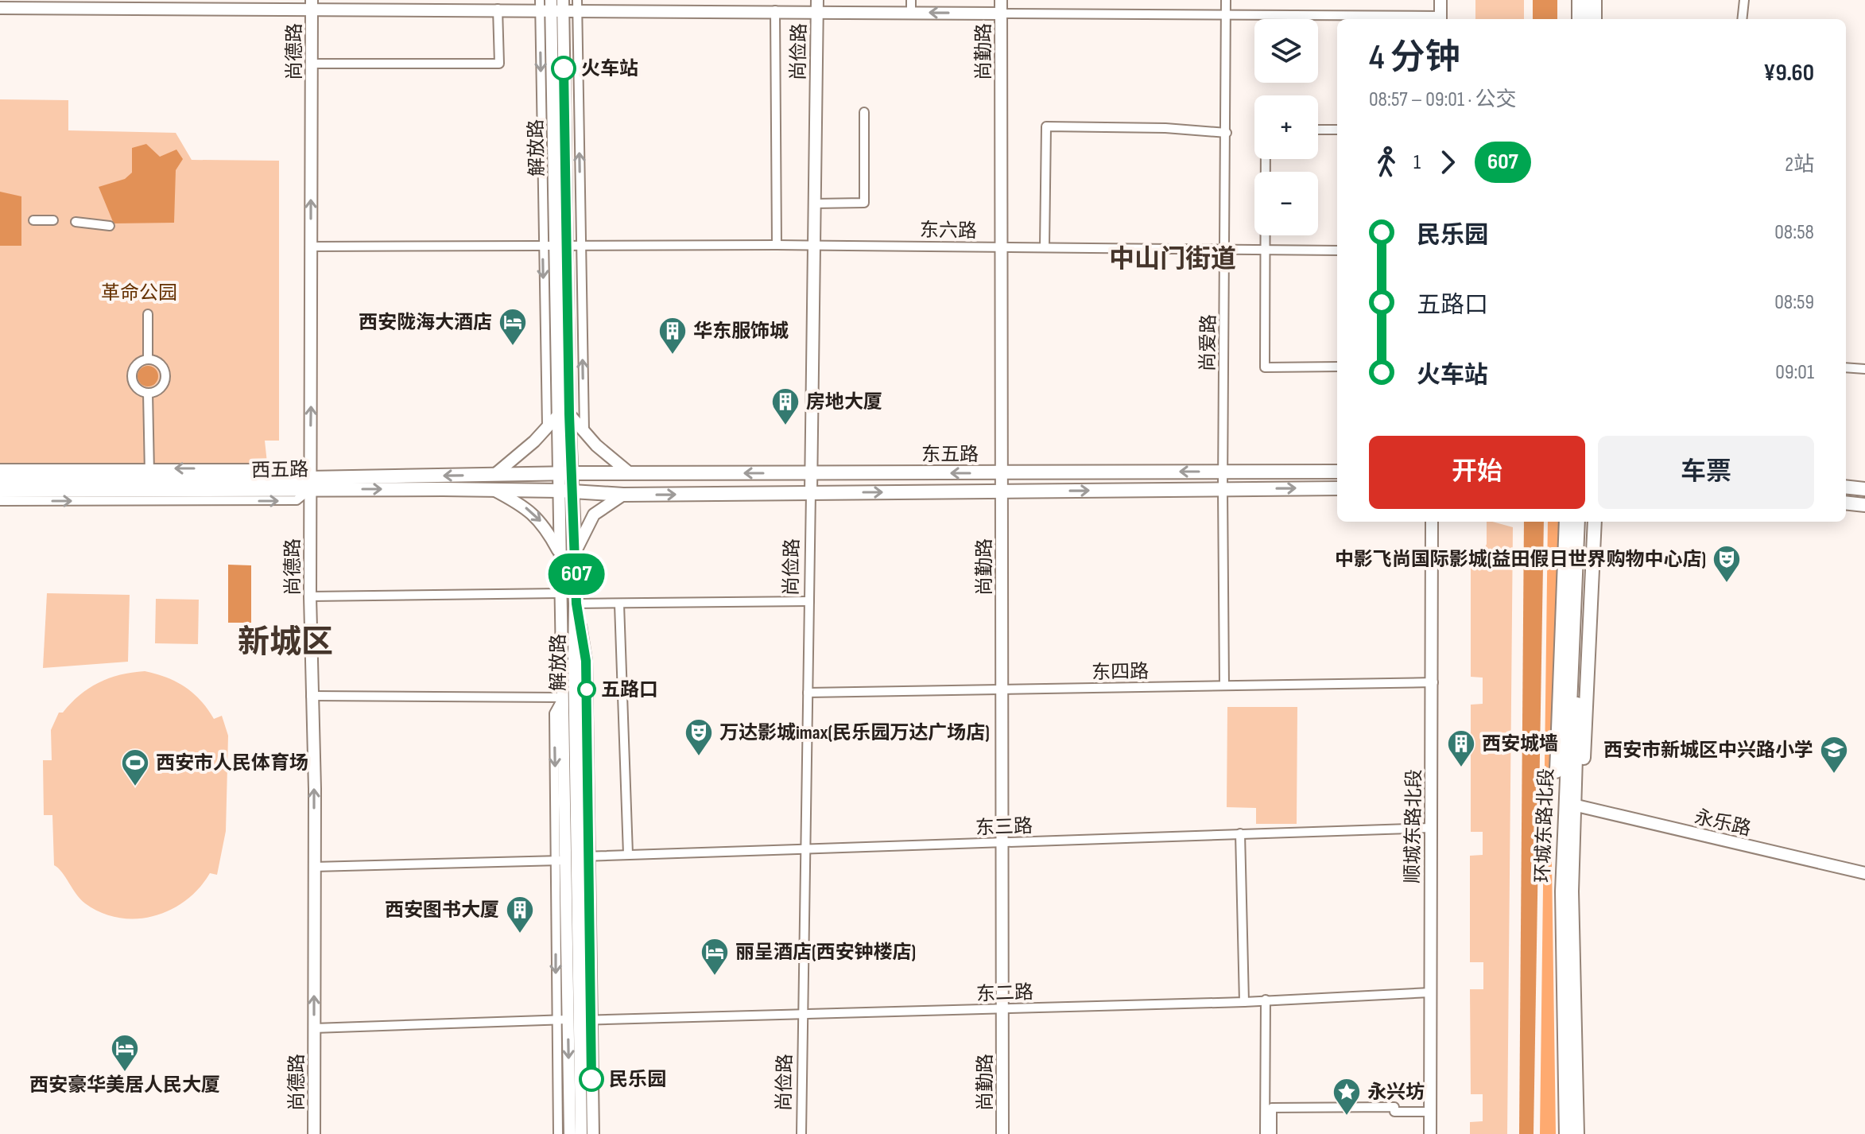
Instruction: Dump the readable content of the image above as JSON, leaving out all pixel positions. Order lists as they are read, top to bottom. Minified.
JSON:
{"streets":{"main road":["东五路","西五路","环城东路北段"],"street":["尚德路","尚俭路","尚勤路","解放路","东六路","尚爱路","东四路","永乐路","顺城东路北段","东三路","东二路"]},"crossings":[["尚德路","东六路"],["尚德路","西五路"],["尚德路","东二路"],["尚俭路","东六路"],["尚俭路","东五路"],["尚俭路","东四路"],["尚俭路","东三路"],["尚俭路","东二路"],["尚勤路","东六路"],["尚勤路","东五路"],["尚勤路","东四路"],["尚勤路","东三路"],["尚勤路","东二路"],["解放路","东六路"],["解放路","东五路"],["解放路","西五路"],["解放路","东三路"],["解放路","东二路"],["东六路","尚爱路"],["尚爱路","东五路"],["尚爱路","东四路"],["东五路","西五路"],["东四路","顺城东路北段"],["永乐路","环城东路北段"],["顺城东路北段","东三路"],["顺城东路北段","东二路"]],"one_way":["尚德路"],"districts":["中山门街道","新城区"],"parks":["革命公园"],"places":{"other":["火车站","五路口","民乐园"],"hotel":["西安陇海大酒店","丽呈酒店(西安钟楼店)","西安豪华美居人民大厦"],"building":["华东服饰城","房地大厦","西安城墙","西安图书大厦"],"theatre":["中影飞尚国际影城(益田假日世界购物中心店)","万达影城imax(民乐园万达广场店)"],"school or university":["西安市新城区中兴路小学"],"sports":["西安市人民体育场"],"place":["永兴坊"]},"lines":["bus line 607"],"page":{"on_map":"607","map_buttons":["+","−"],"heading":["4 分钟","08:57 – 09:01 · 公交","¥9.60"],"legs":["1","607","2站"],"list":[{"name":"民乐园","value":"08:58"},{"name":"五路口","value":"08:59"},{"name":"火车站","value":"09:01"}],"buttons":["开始","车票"]}}
